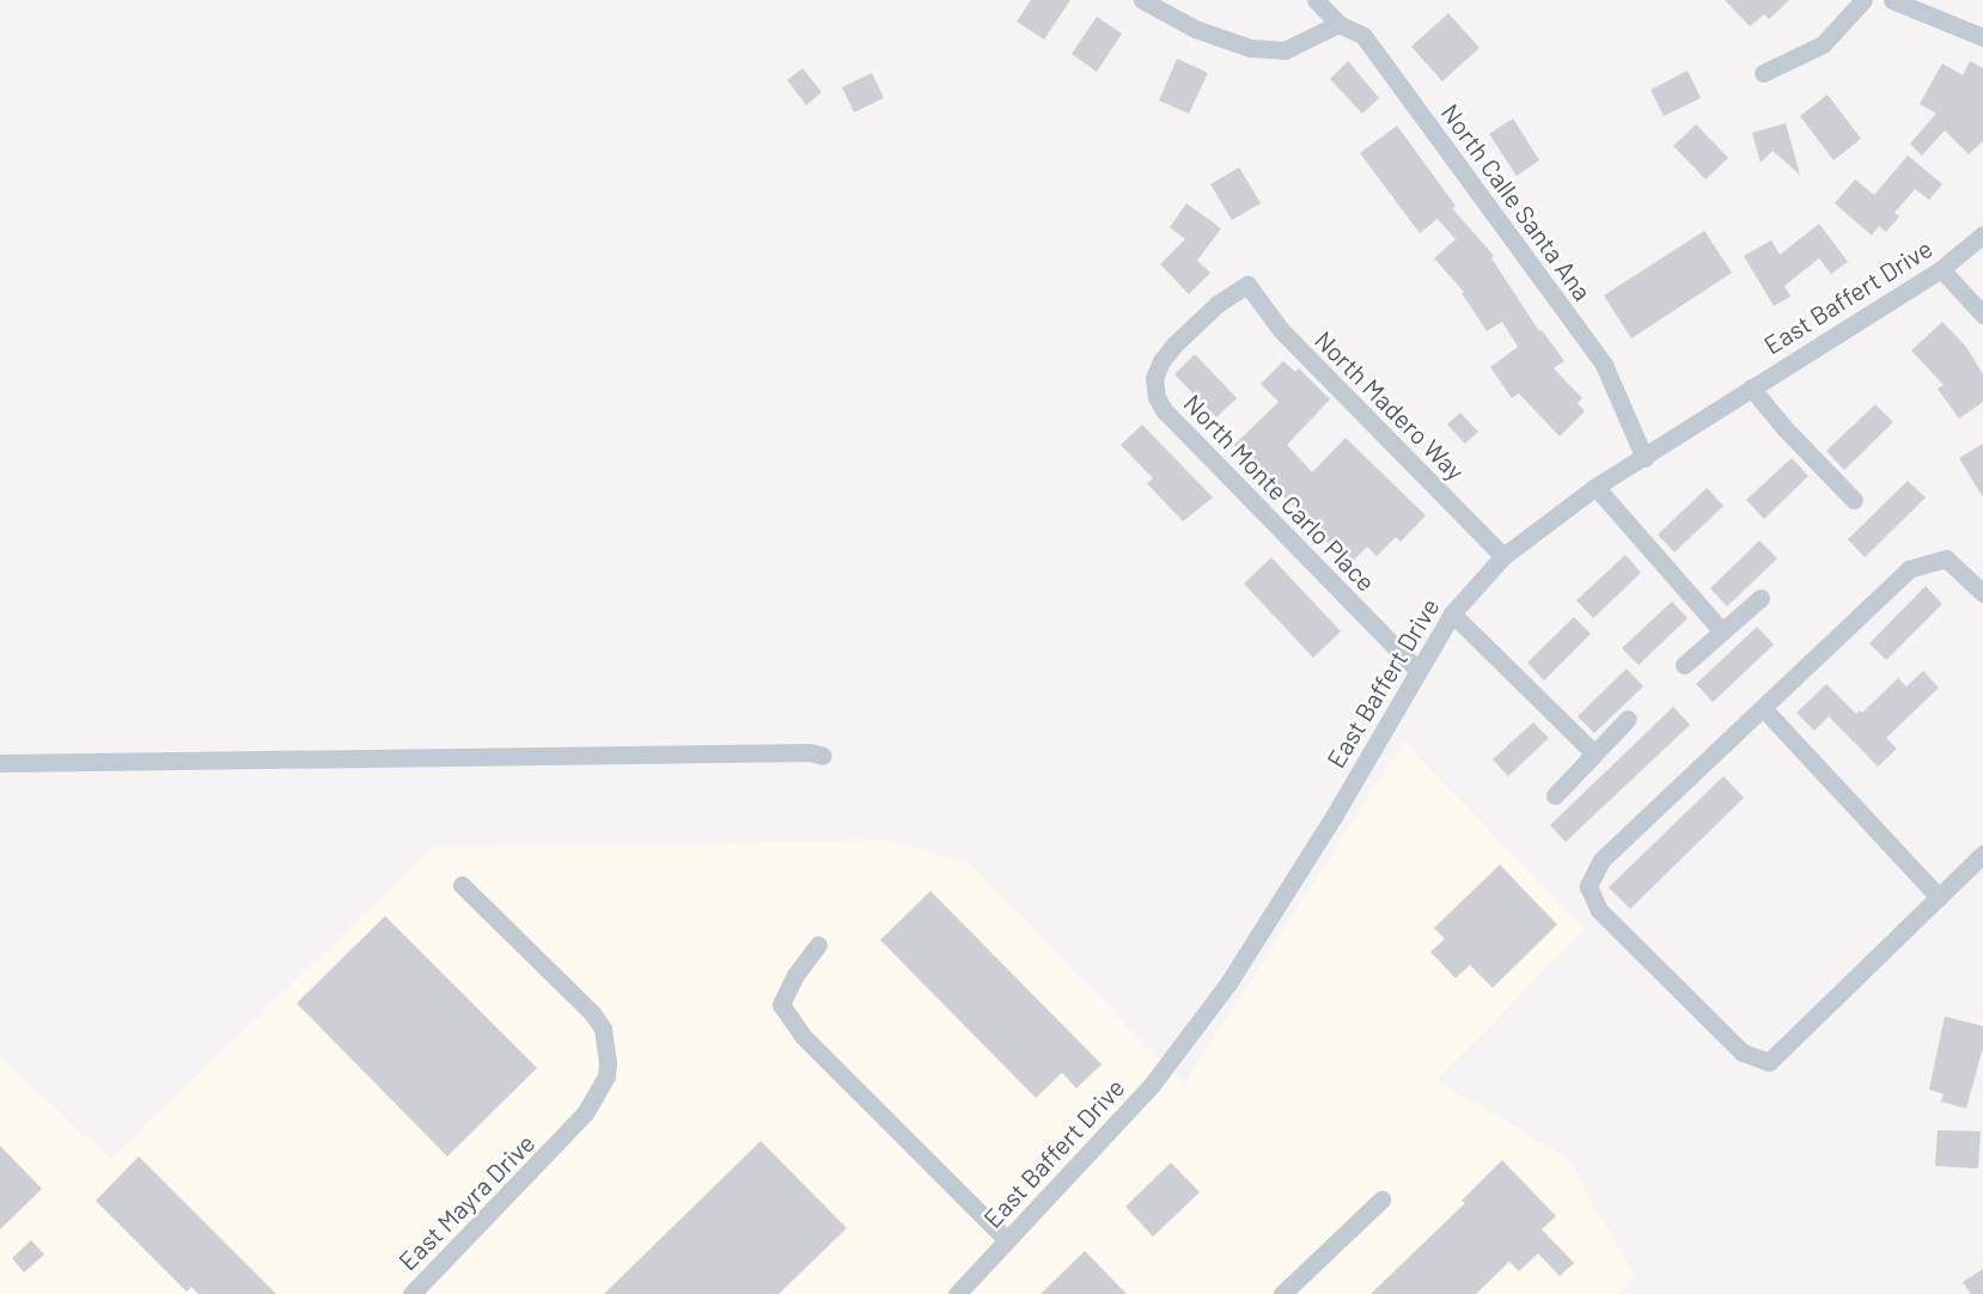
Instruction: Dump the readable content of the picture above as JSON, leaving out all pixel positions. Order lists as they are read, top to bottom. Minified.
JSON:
{"streets":{"street":["North Calle Santa Ana","East Baffert Drive","North Madero Way","North Monte Carlo Place","East Mayra Drive"]},"crossings":[["North Calle Santa Ana","East Baffert Drive"],["East Baffert Drive","North Madero Way"],["East Baffert Drive","North Monte Carlo Place"],["North Madero Way","North Monte Carlo Place"]]}
